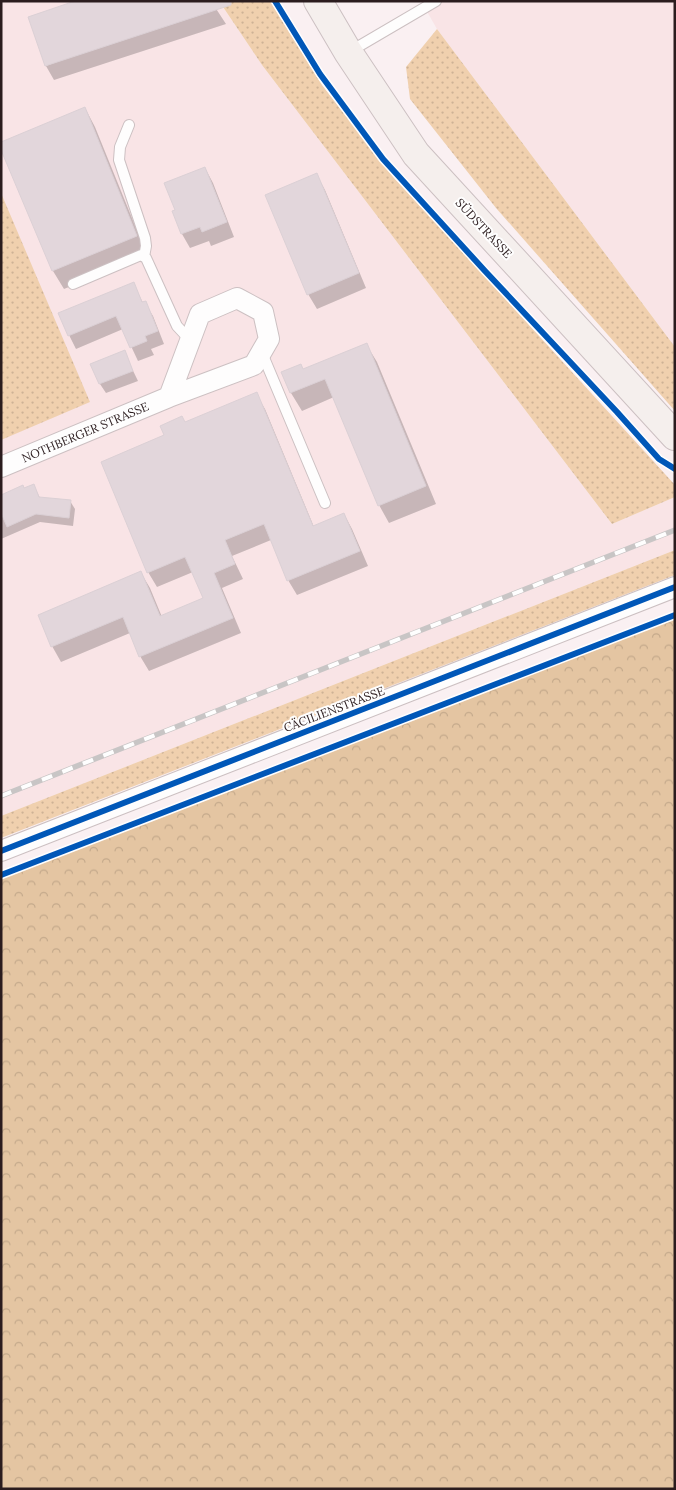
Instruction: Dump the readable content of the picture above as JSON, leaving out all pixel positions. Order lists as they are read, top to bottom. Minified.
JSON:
{"streets":{"main road":["SÜDSTRASSE"],"street":["NOTHBERGER STRASSE","CÄCILIENSTRASSE"]}}
